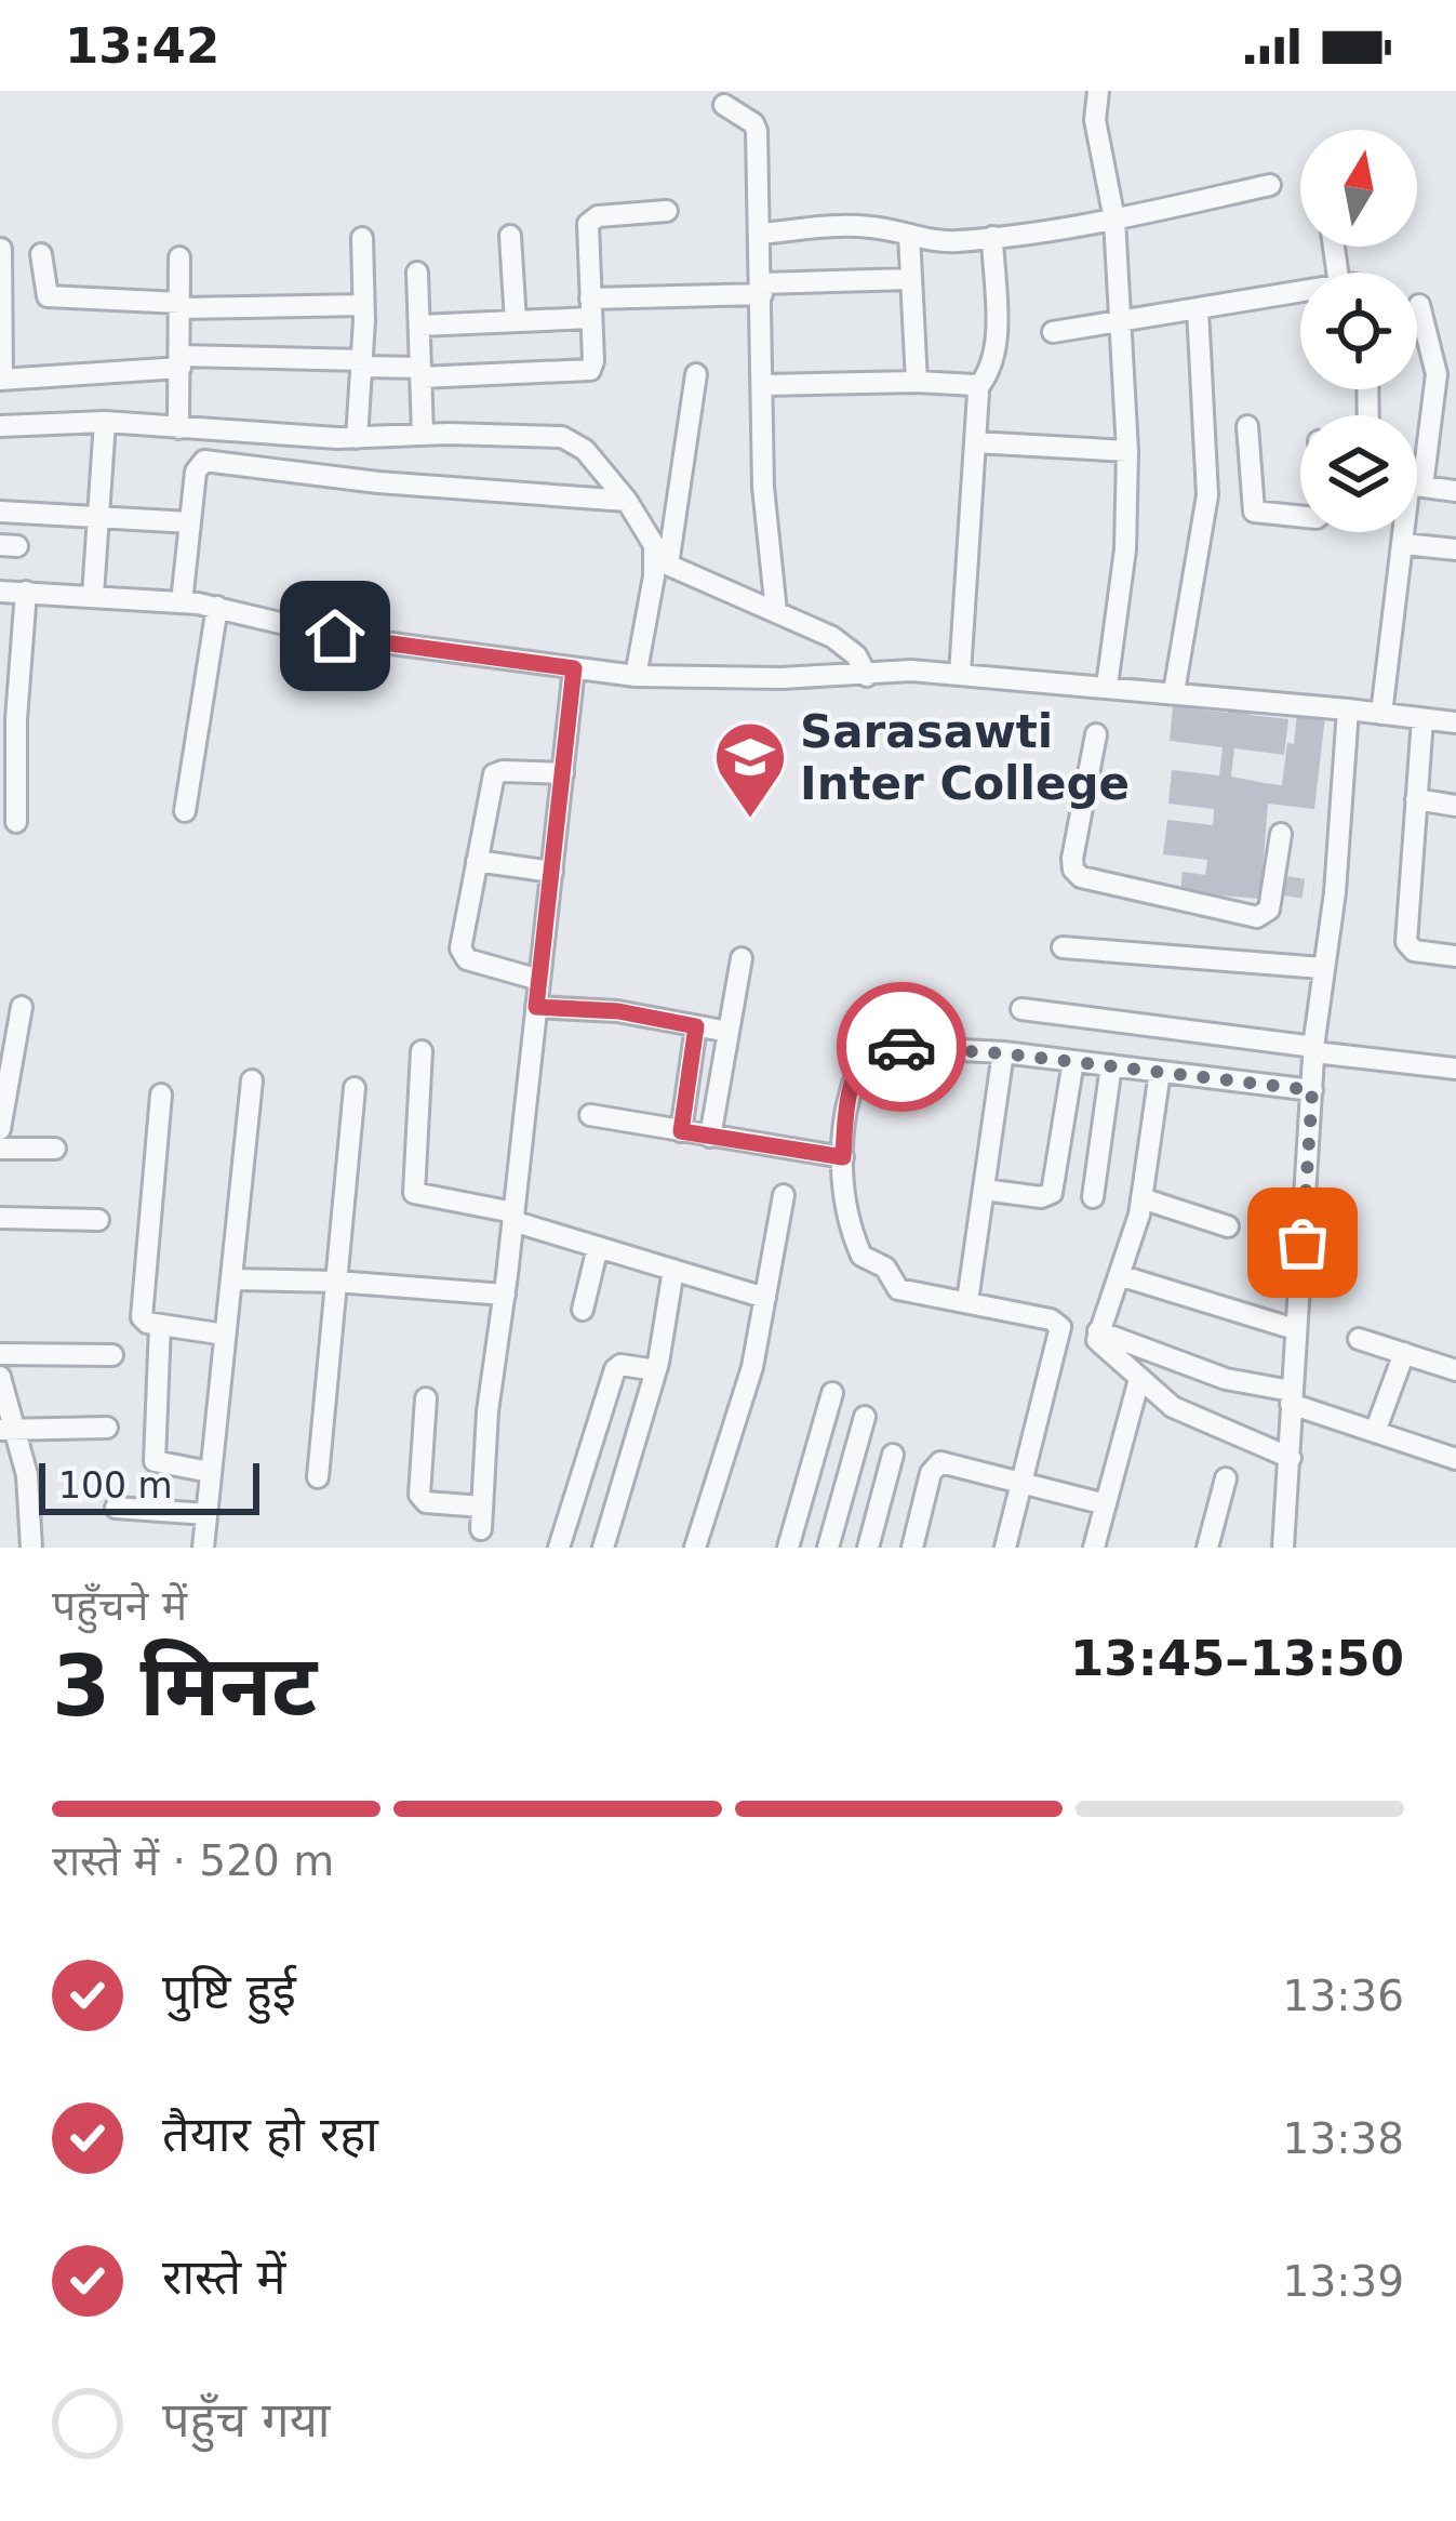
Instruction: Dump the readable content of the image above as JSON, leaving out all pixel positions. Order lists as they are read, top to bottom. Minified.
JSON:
{"places":{"school or university":["Sarasawti Inter College"]},"scale_bar":"100 m","north":"top","page":{"status":"13:42","scale":"100 m","heading":["3 मिनट","पहुँचने में","13:45–13:50"],"bar":"रास्ते में · 520 m","list":[["पुष्टि हुई","13:36"],["तैयार हो रहा","13:38"],["रास्ते में","13:39"],"पहुँच गया"]}}
